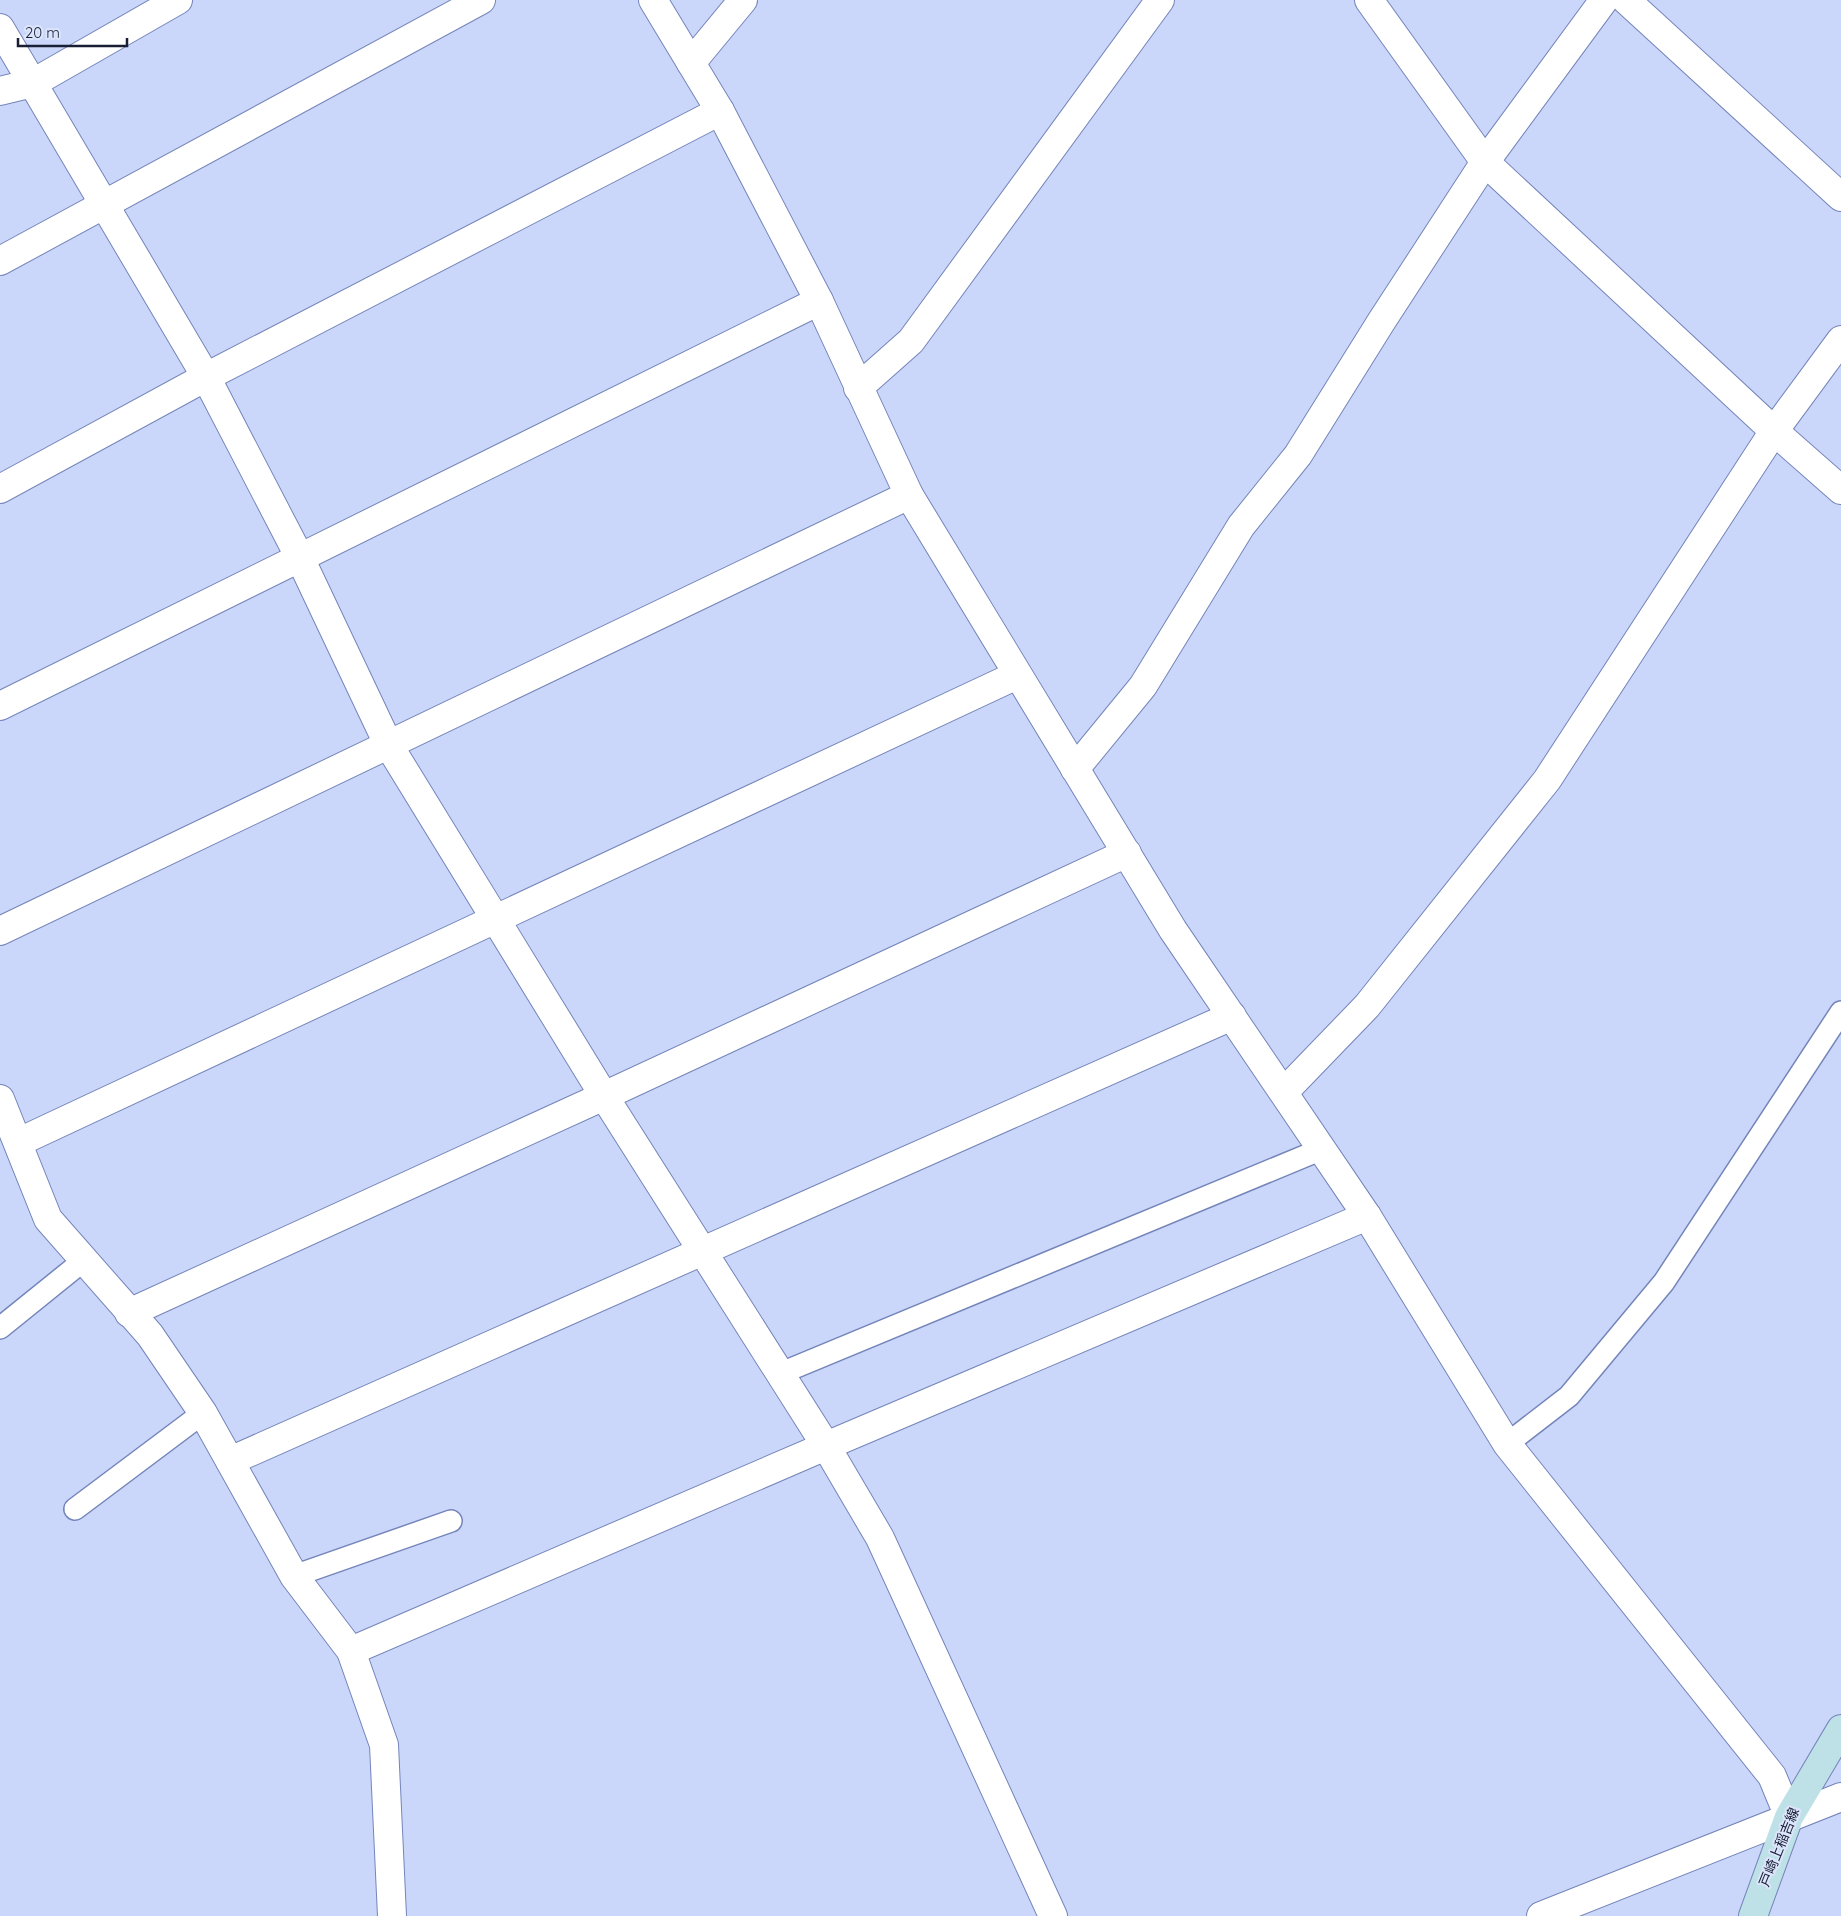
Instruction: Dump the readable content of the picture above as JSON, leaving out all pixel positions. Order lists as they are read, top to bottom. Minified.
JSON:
{"streets":{"main road":["戸崎上稲吉線"]},"scale_bar":"20 m"}
